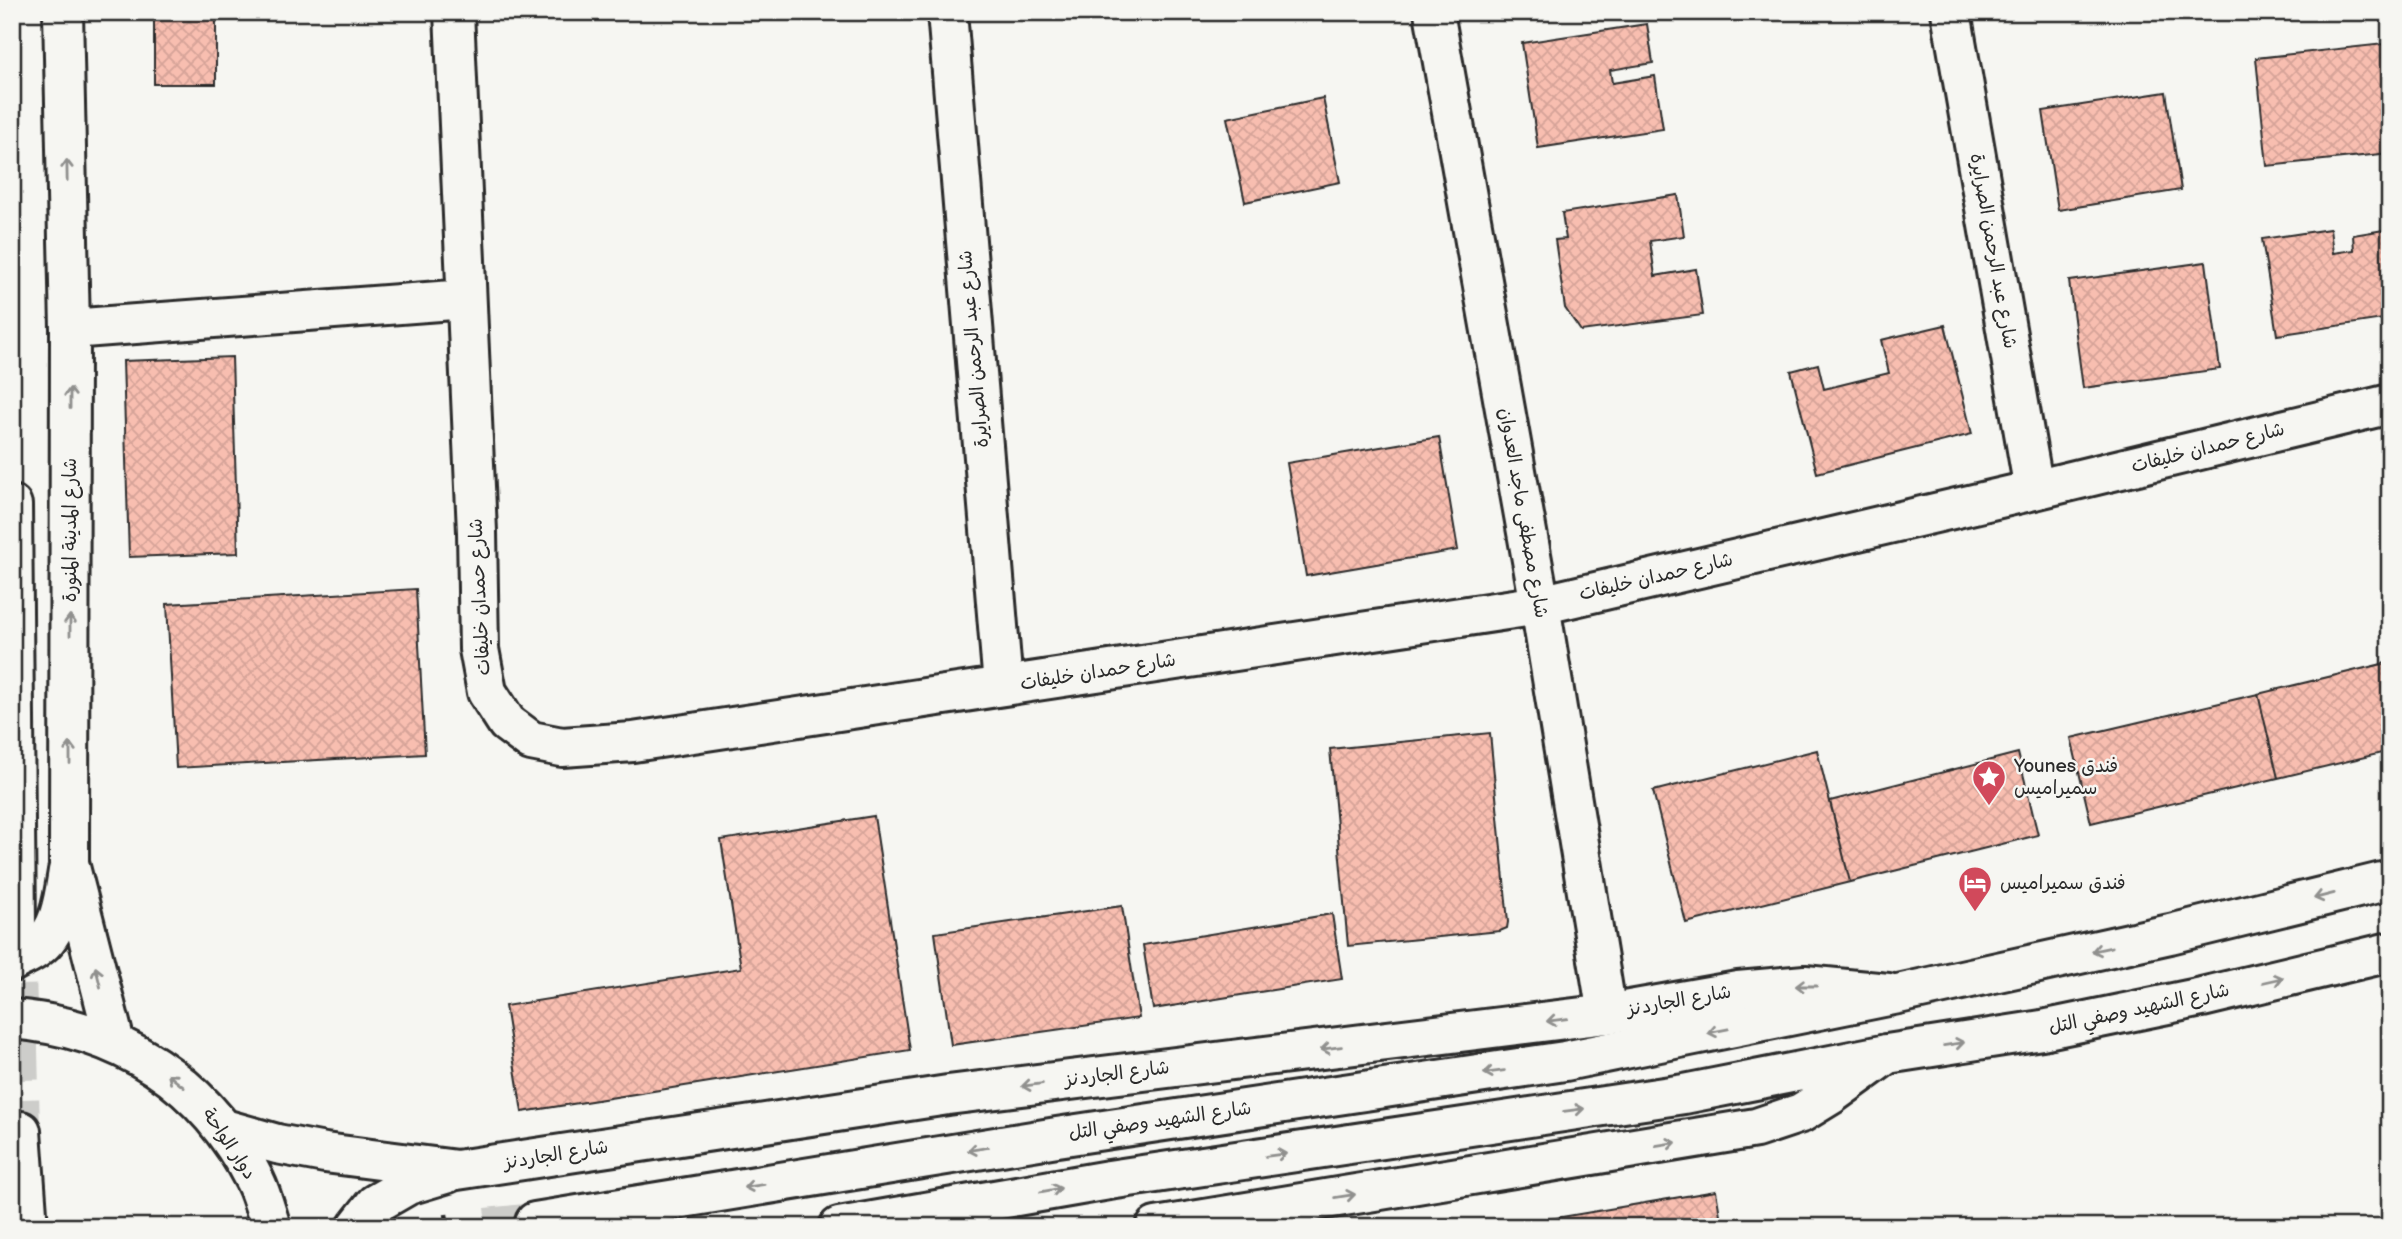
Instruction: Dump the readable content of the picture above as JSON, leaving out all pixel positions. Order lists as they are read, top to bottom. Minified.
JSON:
{"streets":{"street":["شارع عبد الرحمن الصرايرة","شارع حمدان خليفات","شارع مصطفى ماجد العدوان","شارع المدينة المنورة","شارع الجاردنز","شارع الشهيد وصفي التل","دوار الواحة"]},"crossings":[["شارع عبد الرحمن الصرايرة","شارع حمدان خليفات"],["شارع حمدان خليفات","شارع مصطفى ماجد العدوان"],["شارع مصطفى ماجد العدوان","شارع الجاردنز"],["شارع المدينة المنورة","دوار الواحة"],["شارع الجاردنز","شارع الشهيد وصفي التل"],["شارع الجاردنز","دوار الواحة"]],"one_way":["دوار الواحة"],"places":{"place":["Younes فندق سميراميس"],"hotel":["فندق سميراميس"]}}
